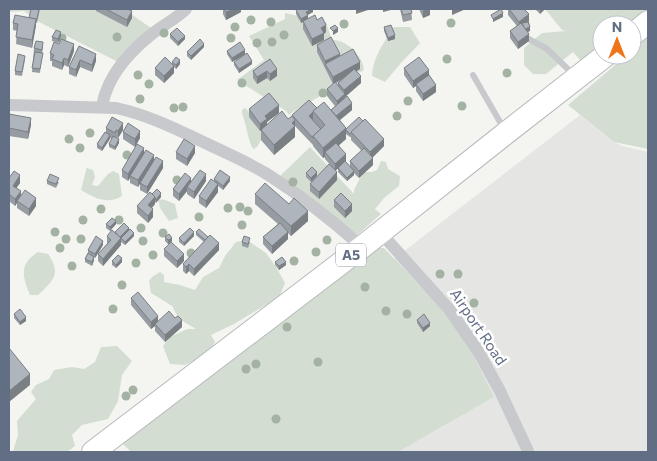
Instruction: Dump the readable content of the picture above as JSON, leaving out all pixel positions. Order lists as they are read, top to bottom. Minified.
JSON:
{"streets":{"highway":["A5"],"street":["Airport Road"]},"crossings":[["A5","Airport Road"]],"north":"top"}
